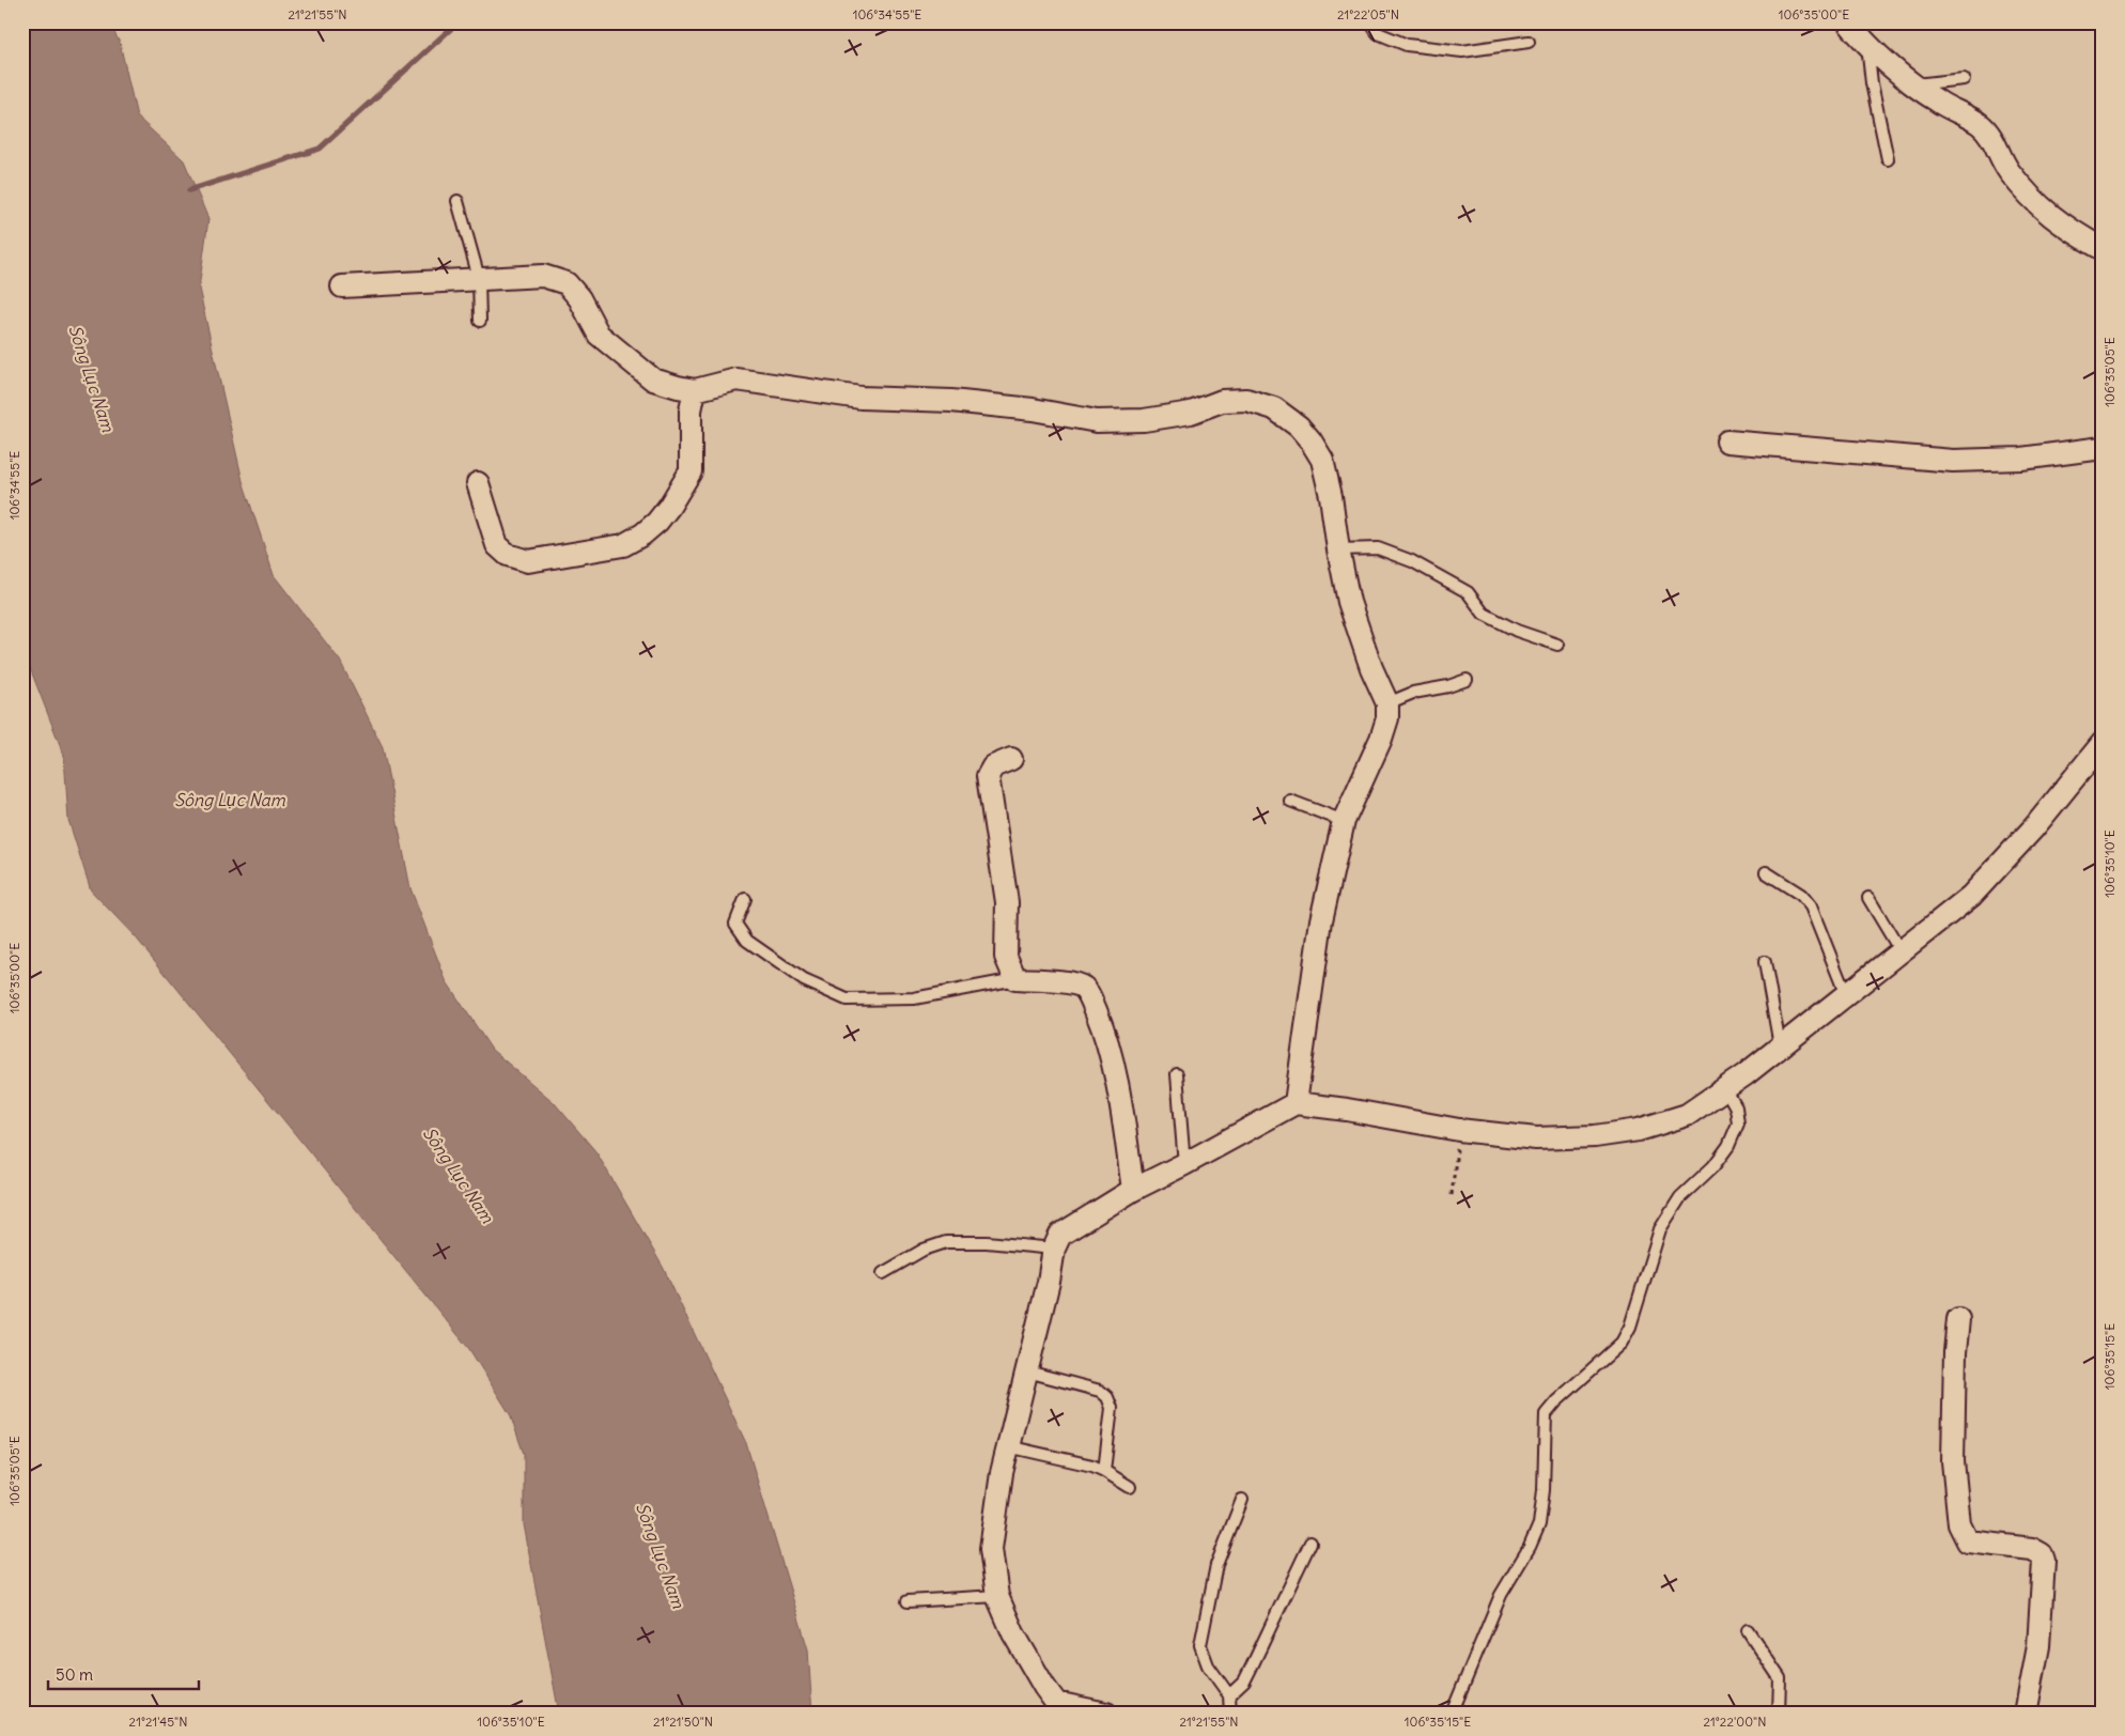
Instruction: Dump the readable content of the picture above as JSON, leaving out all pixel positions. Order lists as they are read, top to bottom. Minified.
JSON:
{"water":["Sông Lục Nam"],"scale_bar":"50 m","coordinates":["21°21'55\"N","106°34'55\"E","21°22'05\"N","106°35'00\"E","106°35'05\"E","106°35'10\"E","106°35'15\"E","21°21'45\"N","21°21'50\"N","21°22'00\"N"]}
